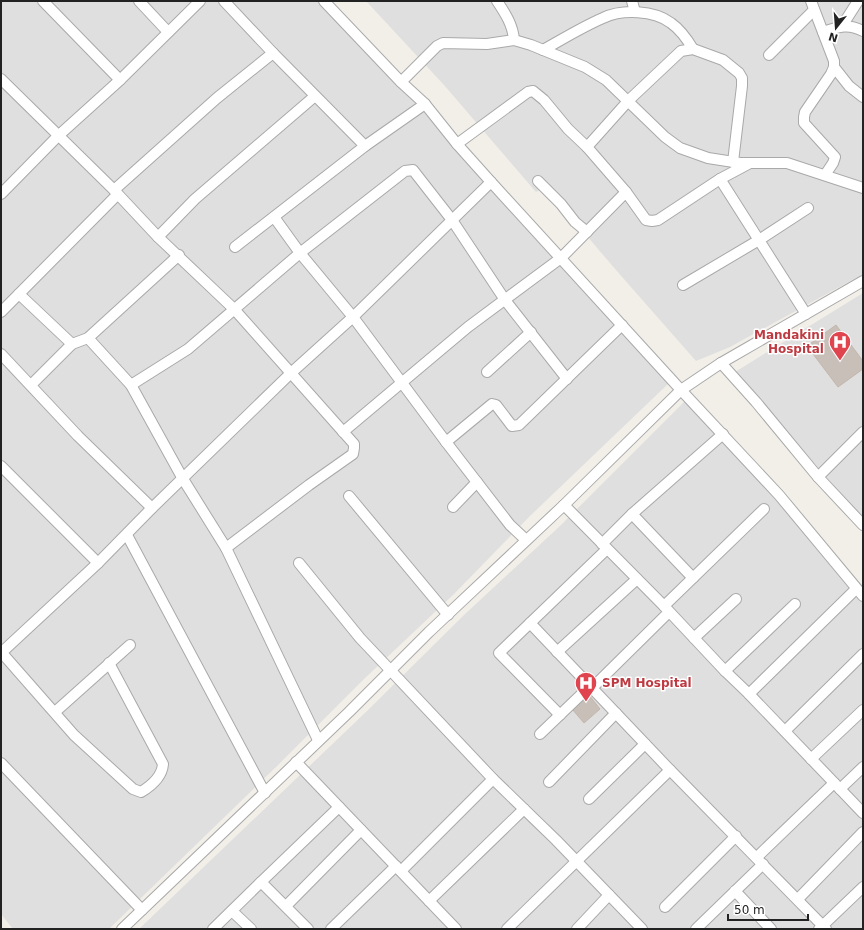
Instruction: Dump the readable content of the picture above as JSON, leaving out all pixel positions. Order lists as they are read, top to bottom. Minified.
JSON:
{"places":{"hospital":["Mandakini Hospital","SPM Hospital"]},"scale_bar":"50 m","north":"bottom"}
